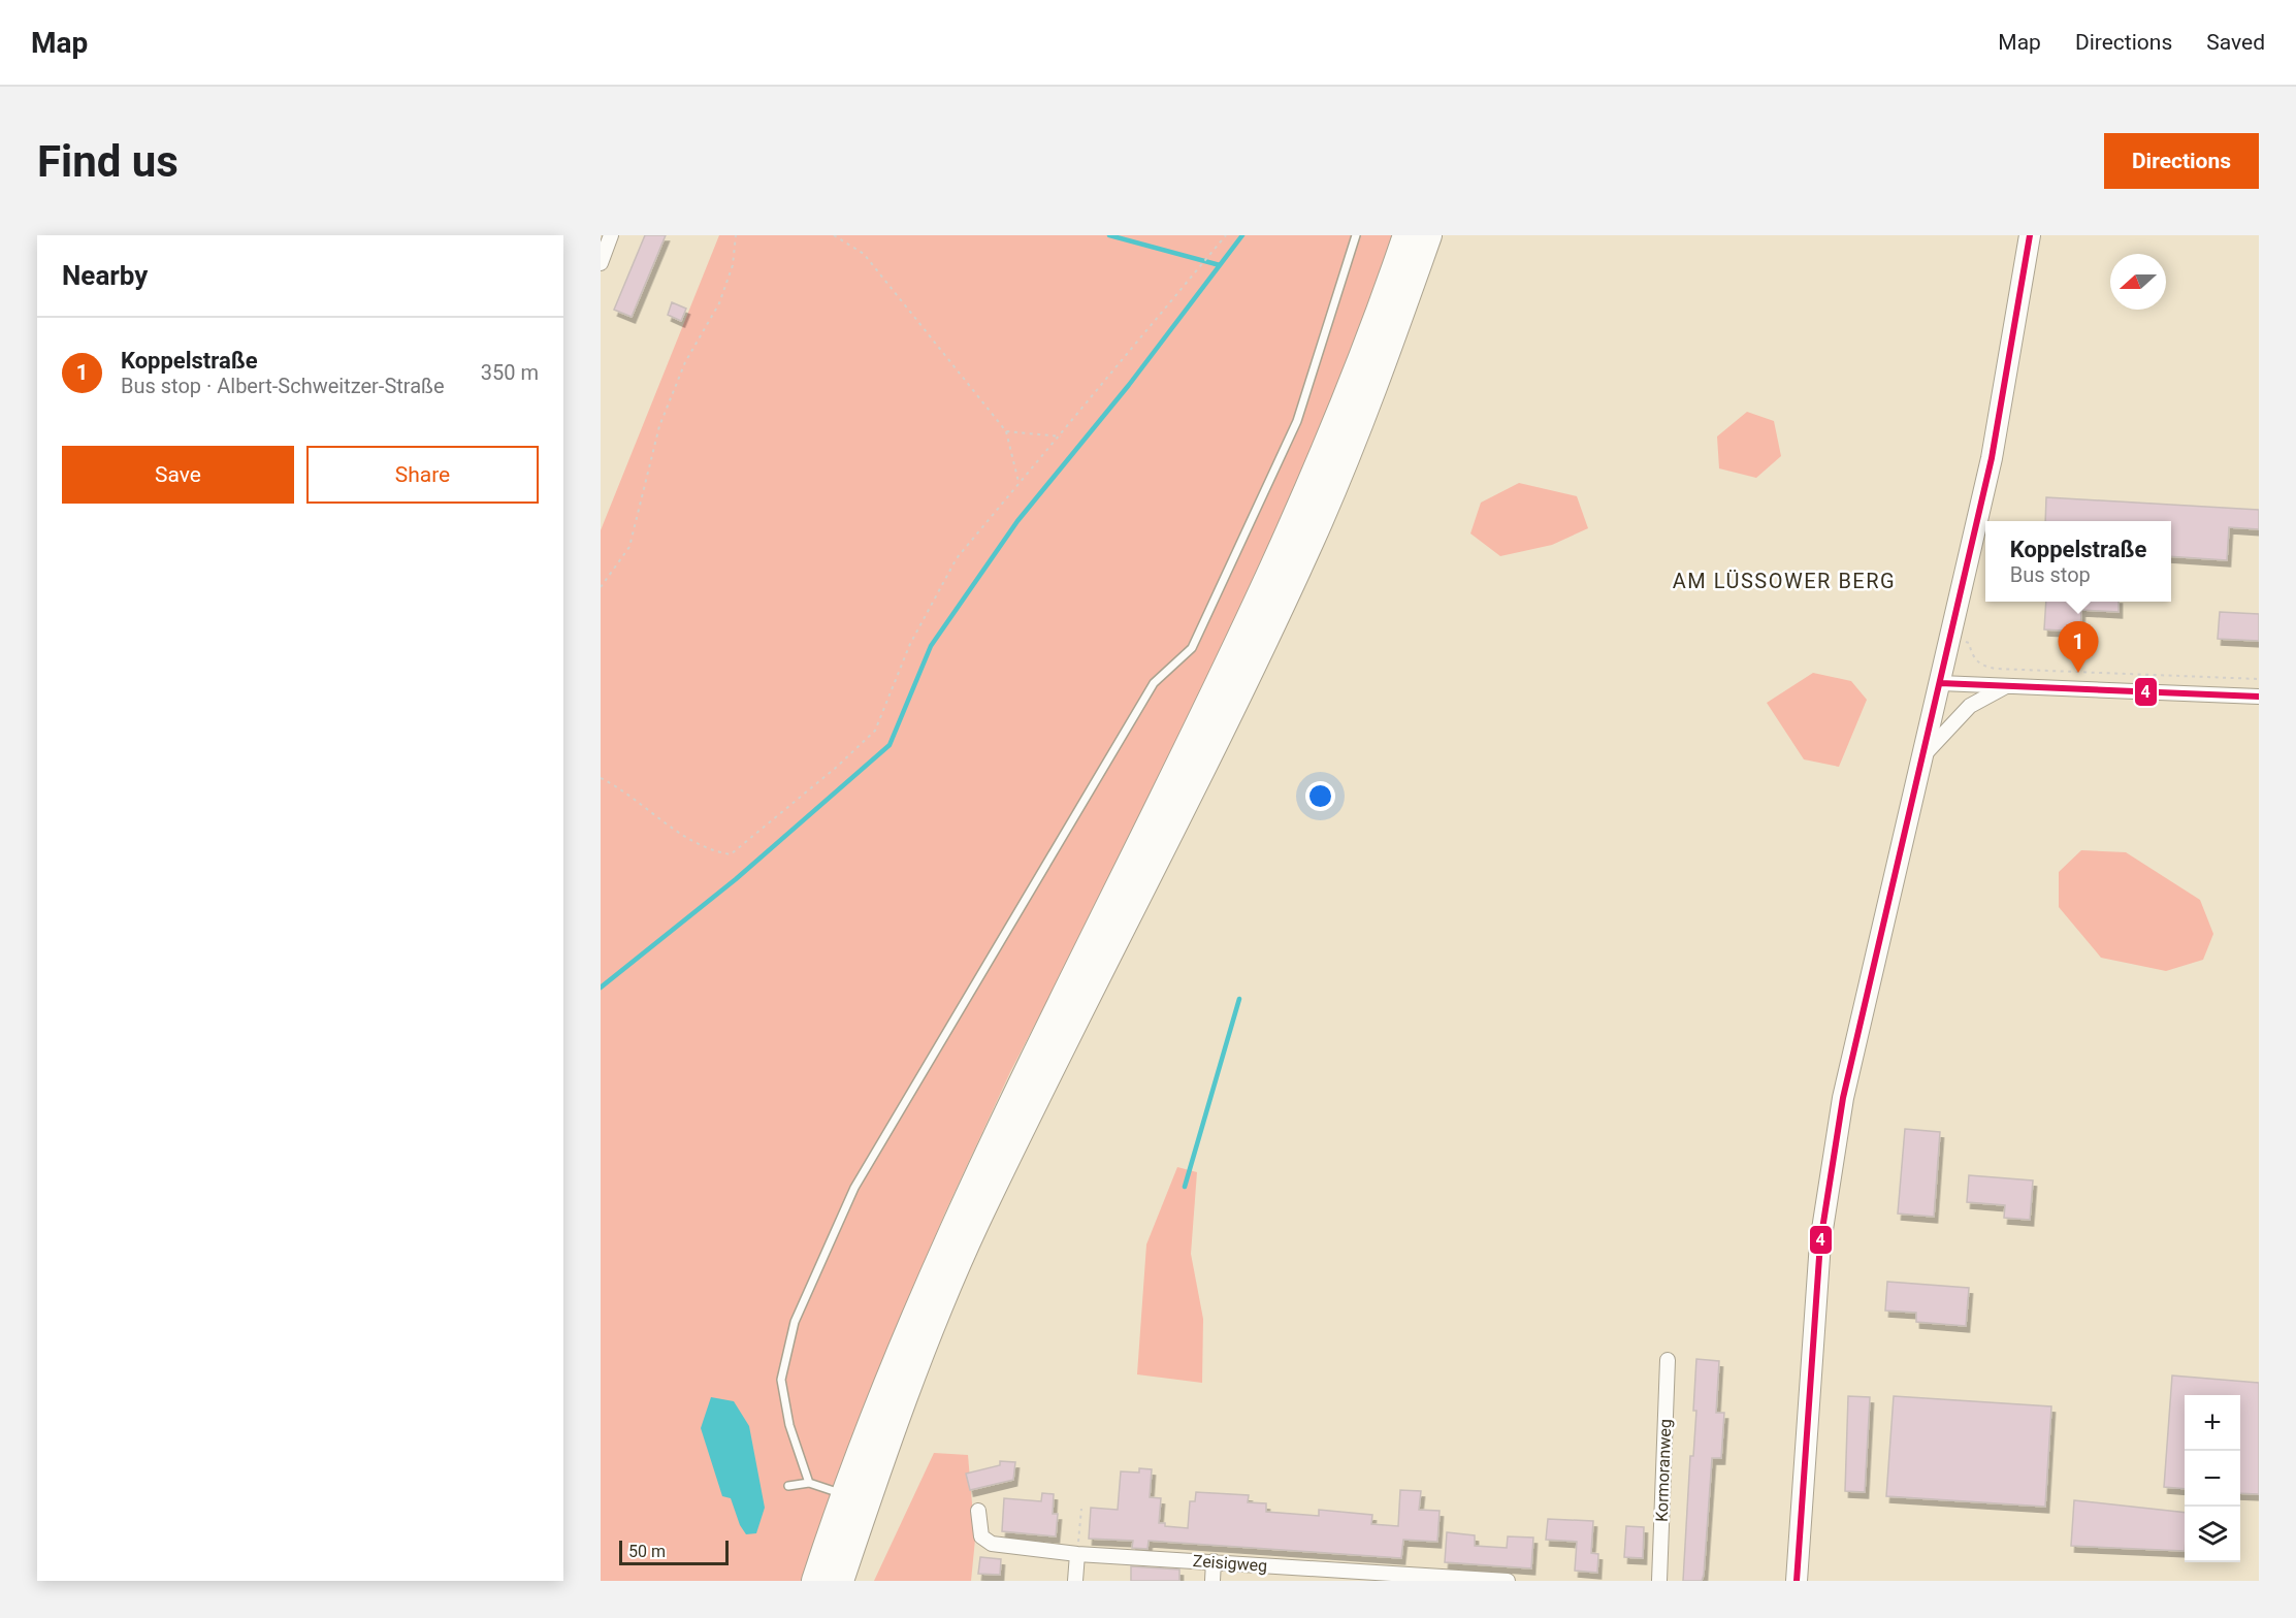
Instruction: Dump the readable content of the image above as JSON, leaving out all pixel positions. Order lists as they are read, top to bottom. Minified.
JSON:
{"streets":{"street":["Kormoranweg","Zeisigweg"]},"districts":["AM LÜSSOWER BERG"],"lines":["transit line 4"],"scale_bar":"50 m","north":"left","page":{"header":"Map","nav":["Map","Directions","Saved"],"buttons":["Directions",["Save","Share"]],"title":"Find us","heading":"Nearby","list":[{"mark":"1","name":"Koppelstraße","note":"Bus stop · Albert-Schweitzer-Straße","value":"350 m"}],"popup":["Koppelstraße","Bus stop"],"pins":"1","map_buttons":["+","−"],"scale":"50 m"}}
